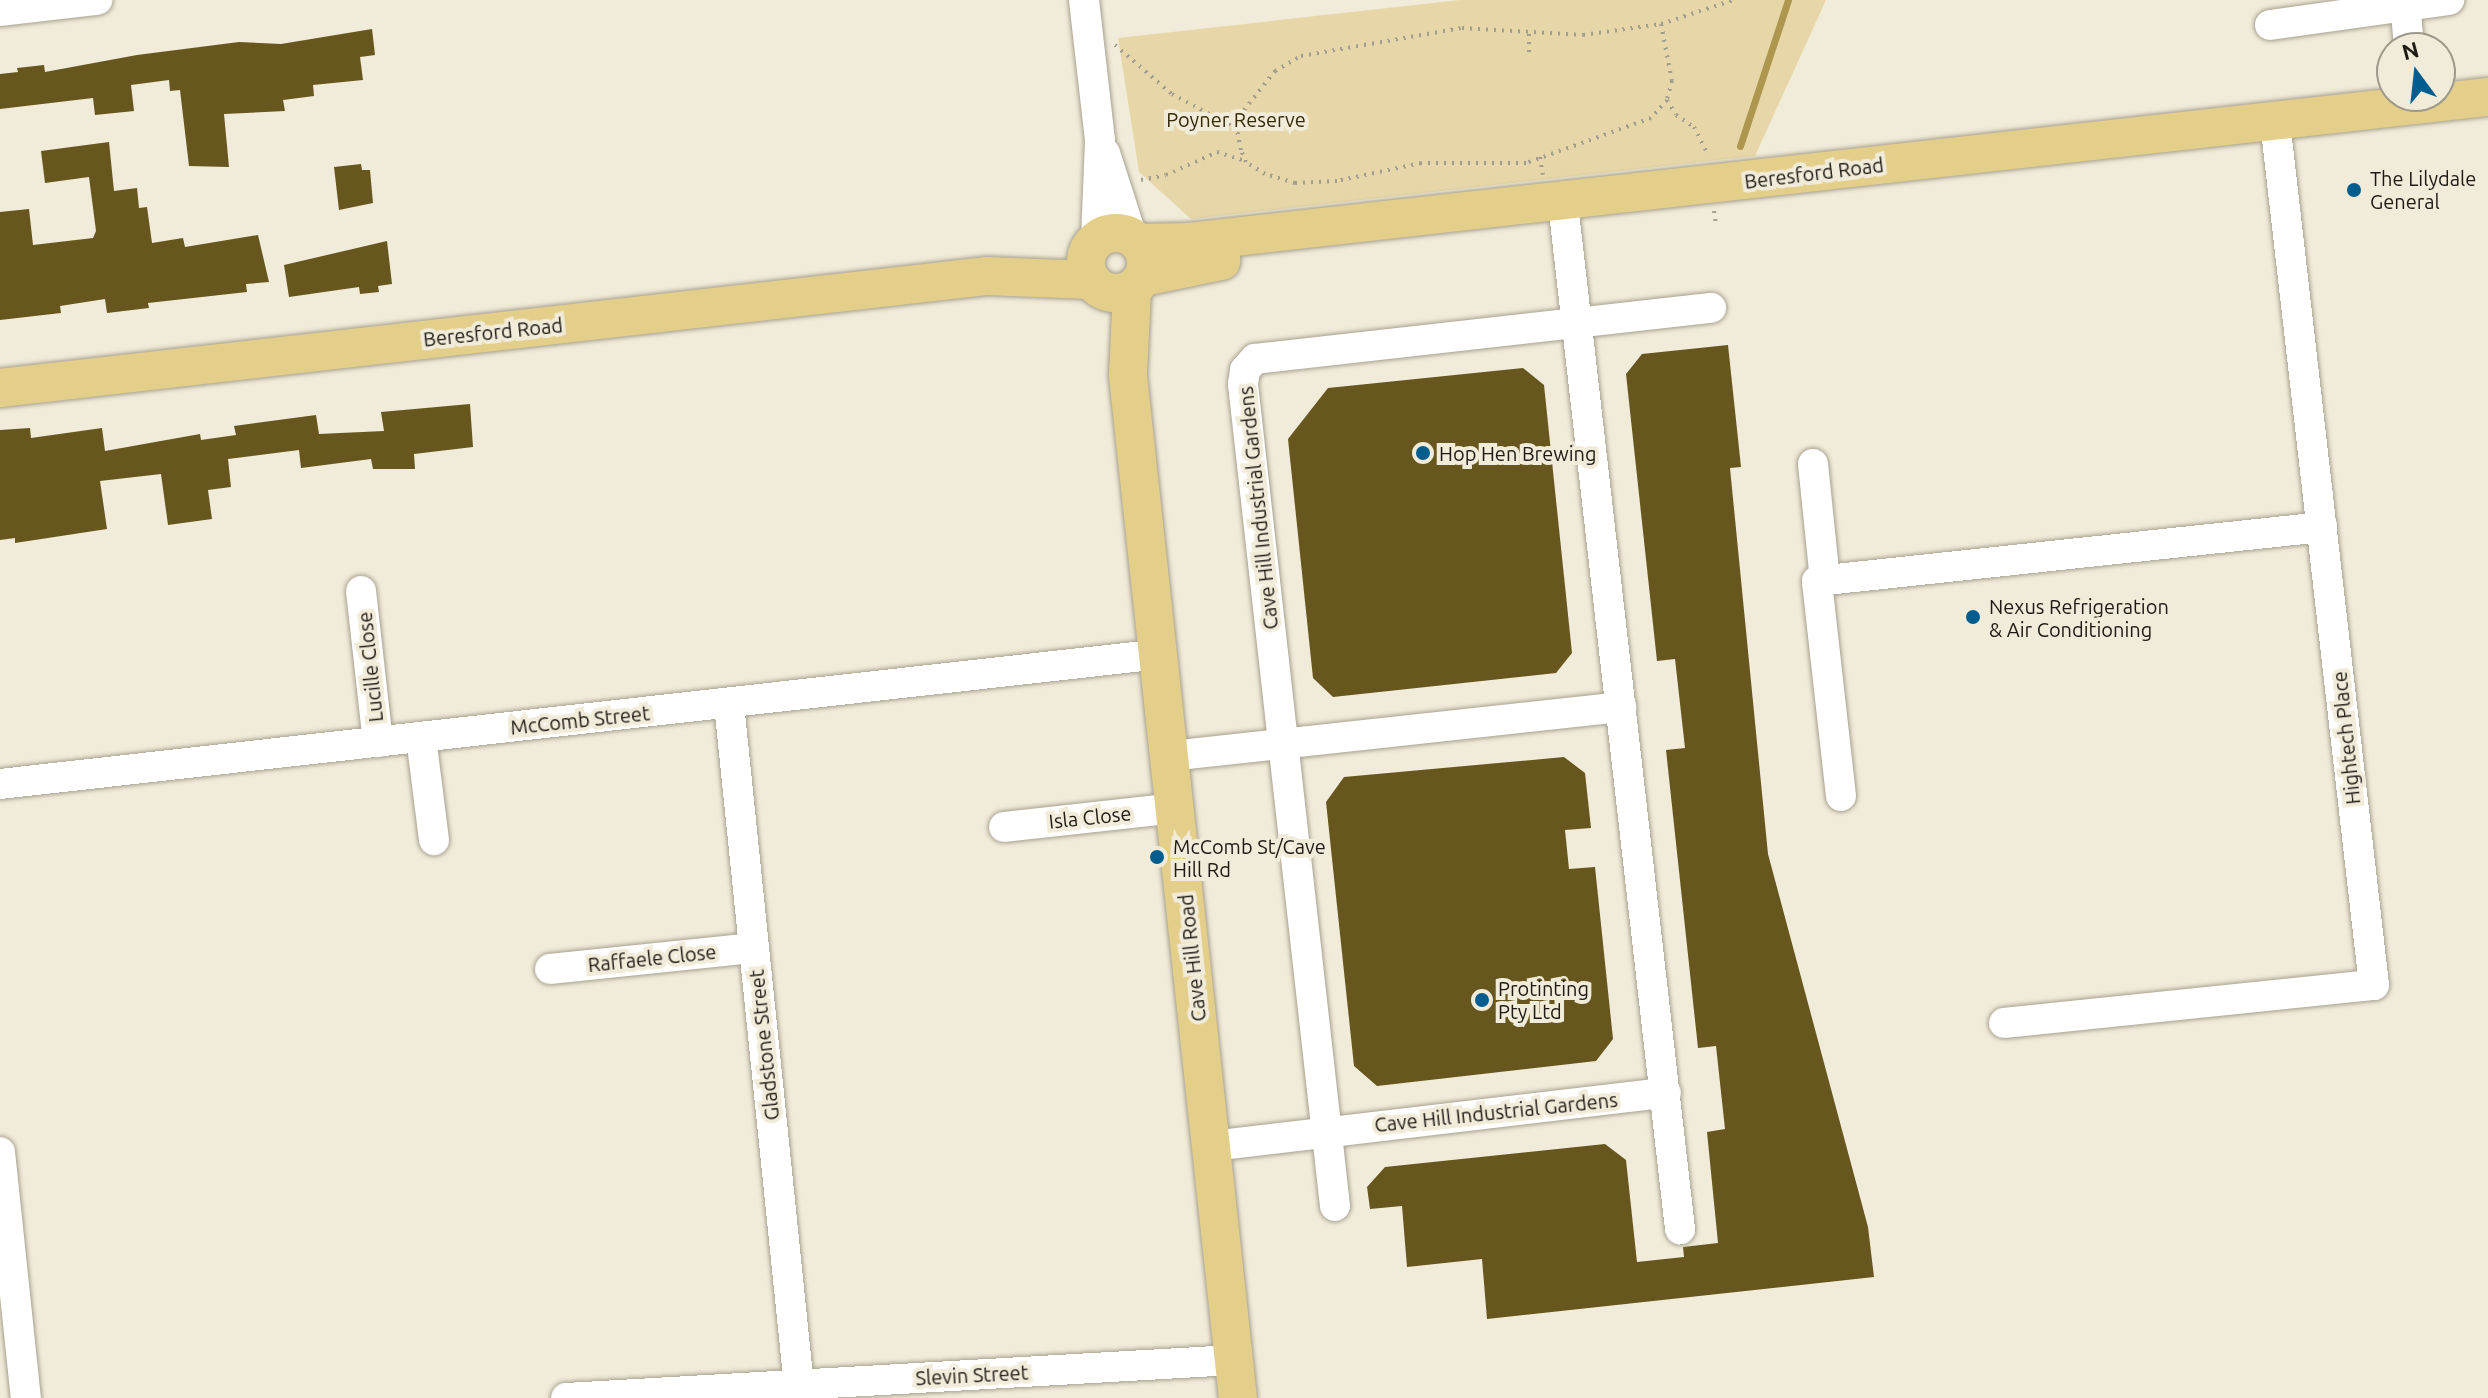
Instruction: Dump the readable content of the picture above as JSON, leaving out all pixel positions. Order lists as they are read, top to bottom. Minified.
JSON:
{"streets":{"main road":["Beresford Road","Cave Hill Road"],"street":["Cave Hill Industrial Gardens","Lucille Close","McComb Street","Hightech Place","Isla Close","Raffaele Close","Gladstone Street","Slevin Street"]},"crossings":[["Beresford Road","Hightech Place"],["Beresford Road","Cave Hill Road"],["Cave Hill Industrial Gardens","Cave Hill Road"],["Lucille Close","McComb Street"],["McComb Street","Cave Hill Road"],["McComb Street","Gladstone Street"],["Isla Close","Cave Hill Road"],["Raffaele Close","Gladstone Street"],["Cave Hill Road","Slevin Street"],["Gladstone Street","Slevin Street"]],"parks":["Poyner Reserve"],"places":["The Lilydale General","Hop Hen Brewing","Nexus Refrigeration & Air Conditioning","McComb St/Cave Hill Rd","Protinting Pty Ltd"],"north":"top"}
